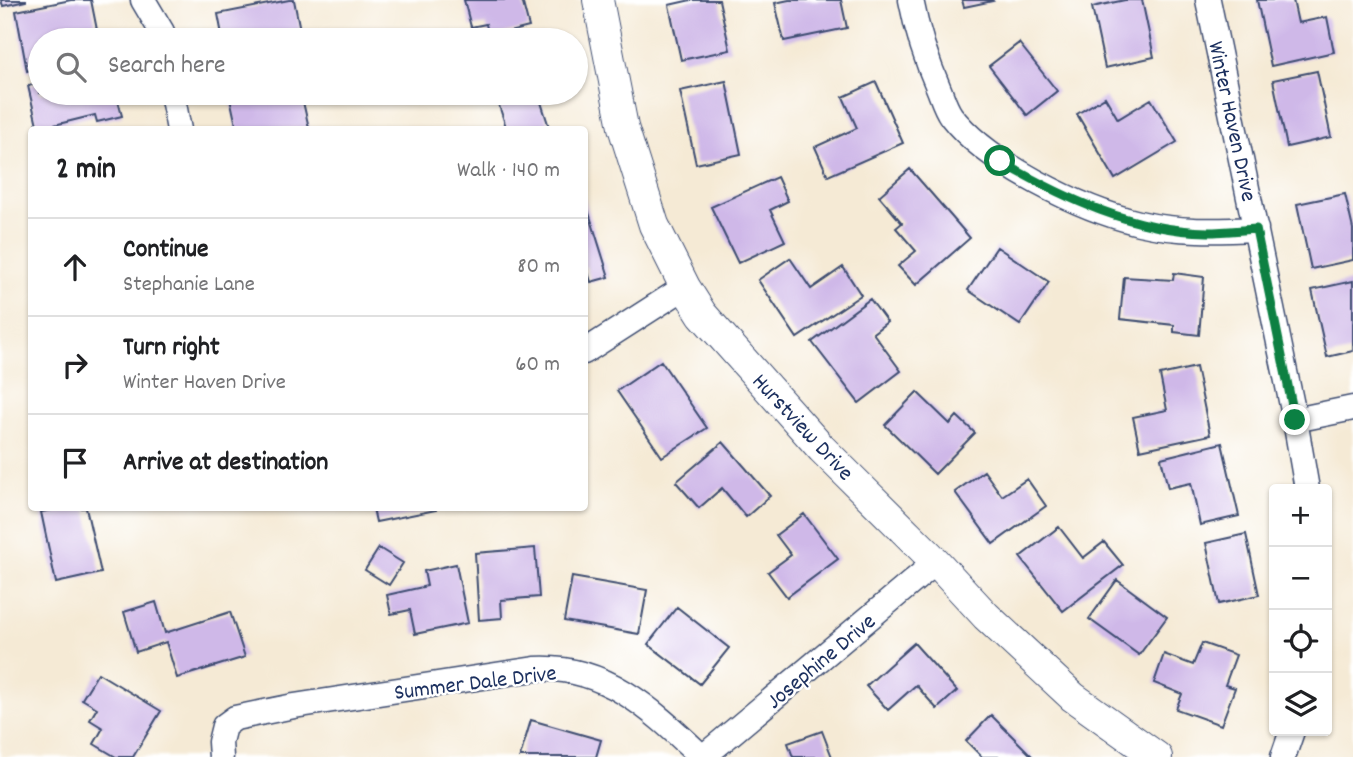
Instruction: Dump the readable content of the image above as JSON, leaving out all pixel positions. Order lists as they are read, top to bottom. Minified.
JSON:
{"streets":{"street":["Winter Haven Drive","Hurstview Drive","Josephine Drive","Summer Dale Drive"]},"crossings":[["Hurstview Drive","Josephine Drive"],["Josephine Drive","Summer Dale Drive"]],"page":{"search":"Search here","heading":["2 min","Walk · 140 m"],"list":[["Continue","Stephanie Lane","80 m"],["Turn right","Winter Haven Drive","60 m"],"Arrive at destination"],"map_buttons":["+","−"]}}
